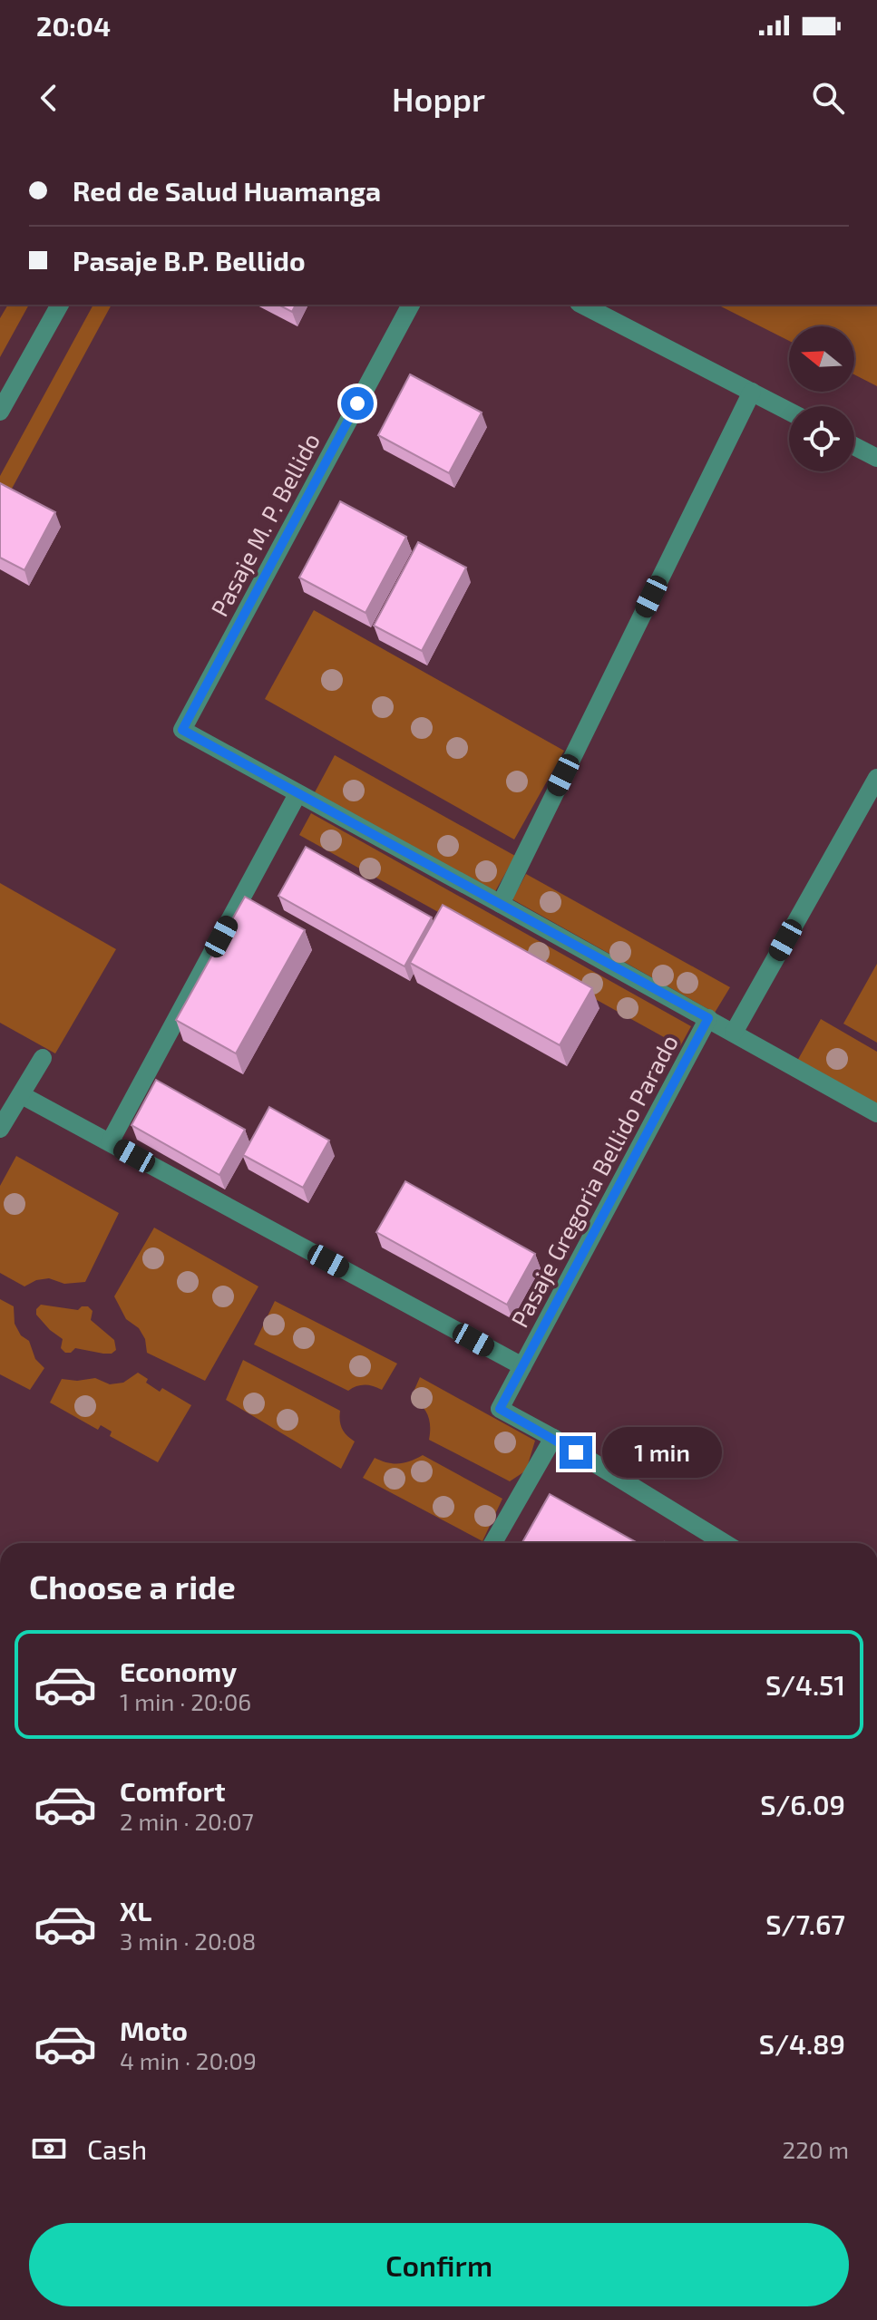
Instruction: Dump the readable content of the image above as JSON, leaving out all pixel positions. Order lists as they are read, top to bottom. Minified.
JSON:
{"streets":{"street":["Pasaje M. P. Bellido","Pasaje Gregoria Bellido Parado"]},"north":"left","page":{"status":"20:04","header":"Hoppr","banner":["Red de Salud Huamanga","Pasaje B.P. Bellido"],"bubble":"1 min","heading":"Choose a ride","list":[{"name":"Economy","note":"1 min · 20:06","value":"S/4.51"},{"name":"Comfort","note":"2 min · 20:07","value":"S/6.09"},{"name":"XL","note":"3 min · 20:08","value":"S/7.67"},{"name":"Moto","note":"4 min · 20:09","value":"S/4.89"}],"pay":["Cash","220 m"],"buttons":"Confirm"}}
